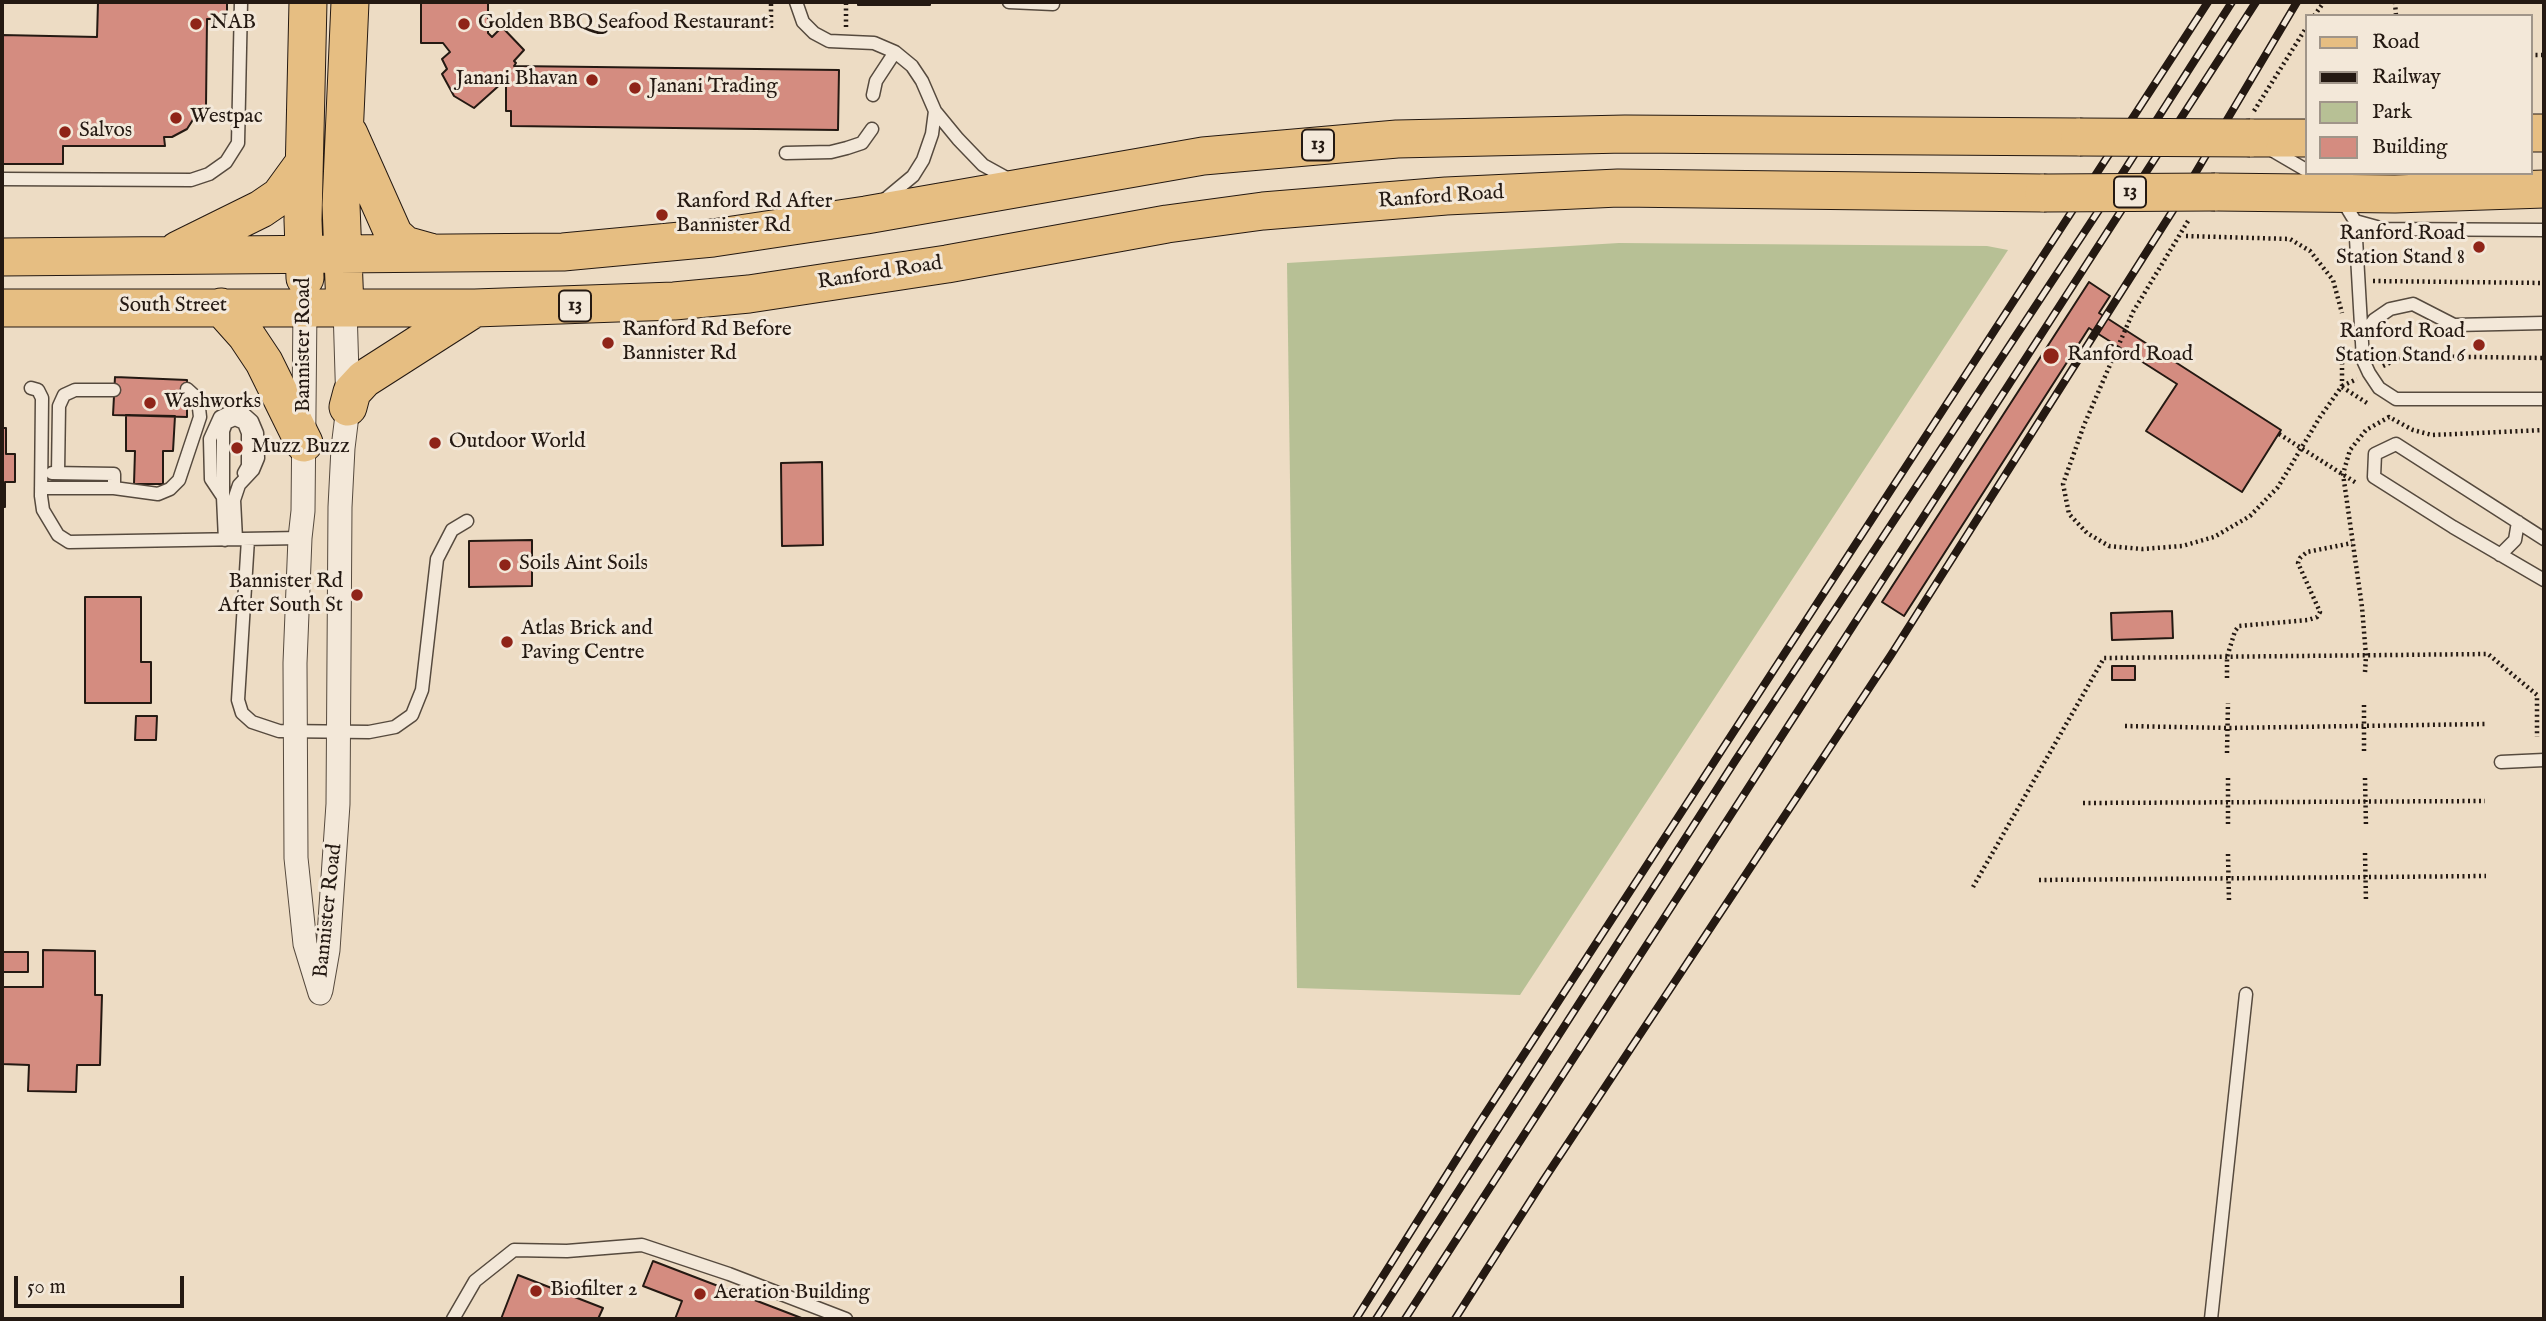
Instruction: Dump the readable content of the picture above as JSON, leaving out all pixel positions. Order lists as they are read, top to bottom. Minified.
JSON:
{"streets":{"main road":["13","Ranford Road","South Street","Bannister Road"]},"crossings":[["13","Bannister Road"],["Ranford Road","South Street"],["Ranford Road","Bannister Road"],["South Street","Bannister Road"]],"places":["NAB","Golden BBQ Seafood Restaurant","Janani Bhavan","Janani Trading","Westpac","Salvos","Ranford Rd After Bannister Rd","Ranford Road Station Stand 8","Ranford Rd Before Bannister Rd","Ranford Road Station Stand 6","Ranford Road","Washworks","Outdoor World","Muzz Buzz","Soils Aint Soils","Bannister Rd After South St","Atlas Brick and Paving Centre","Biofilter 2","Aeration Building"],"legend":["Road","Railway","Park","Building"],"scale_bar":"50 m"}
